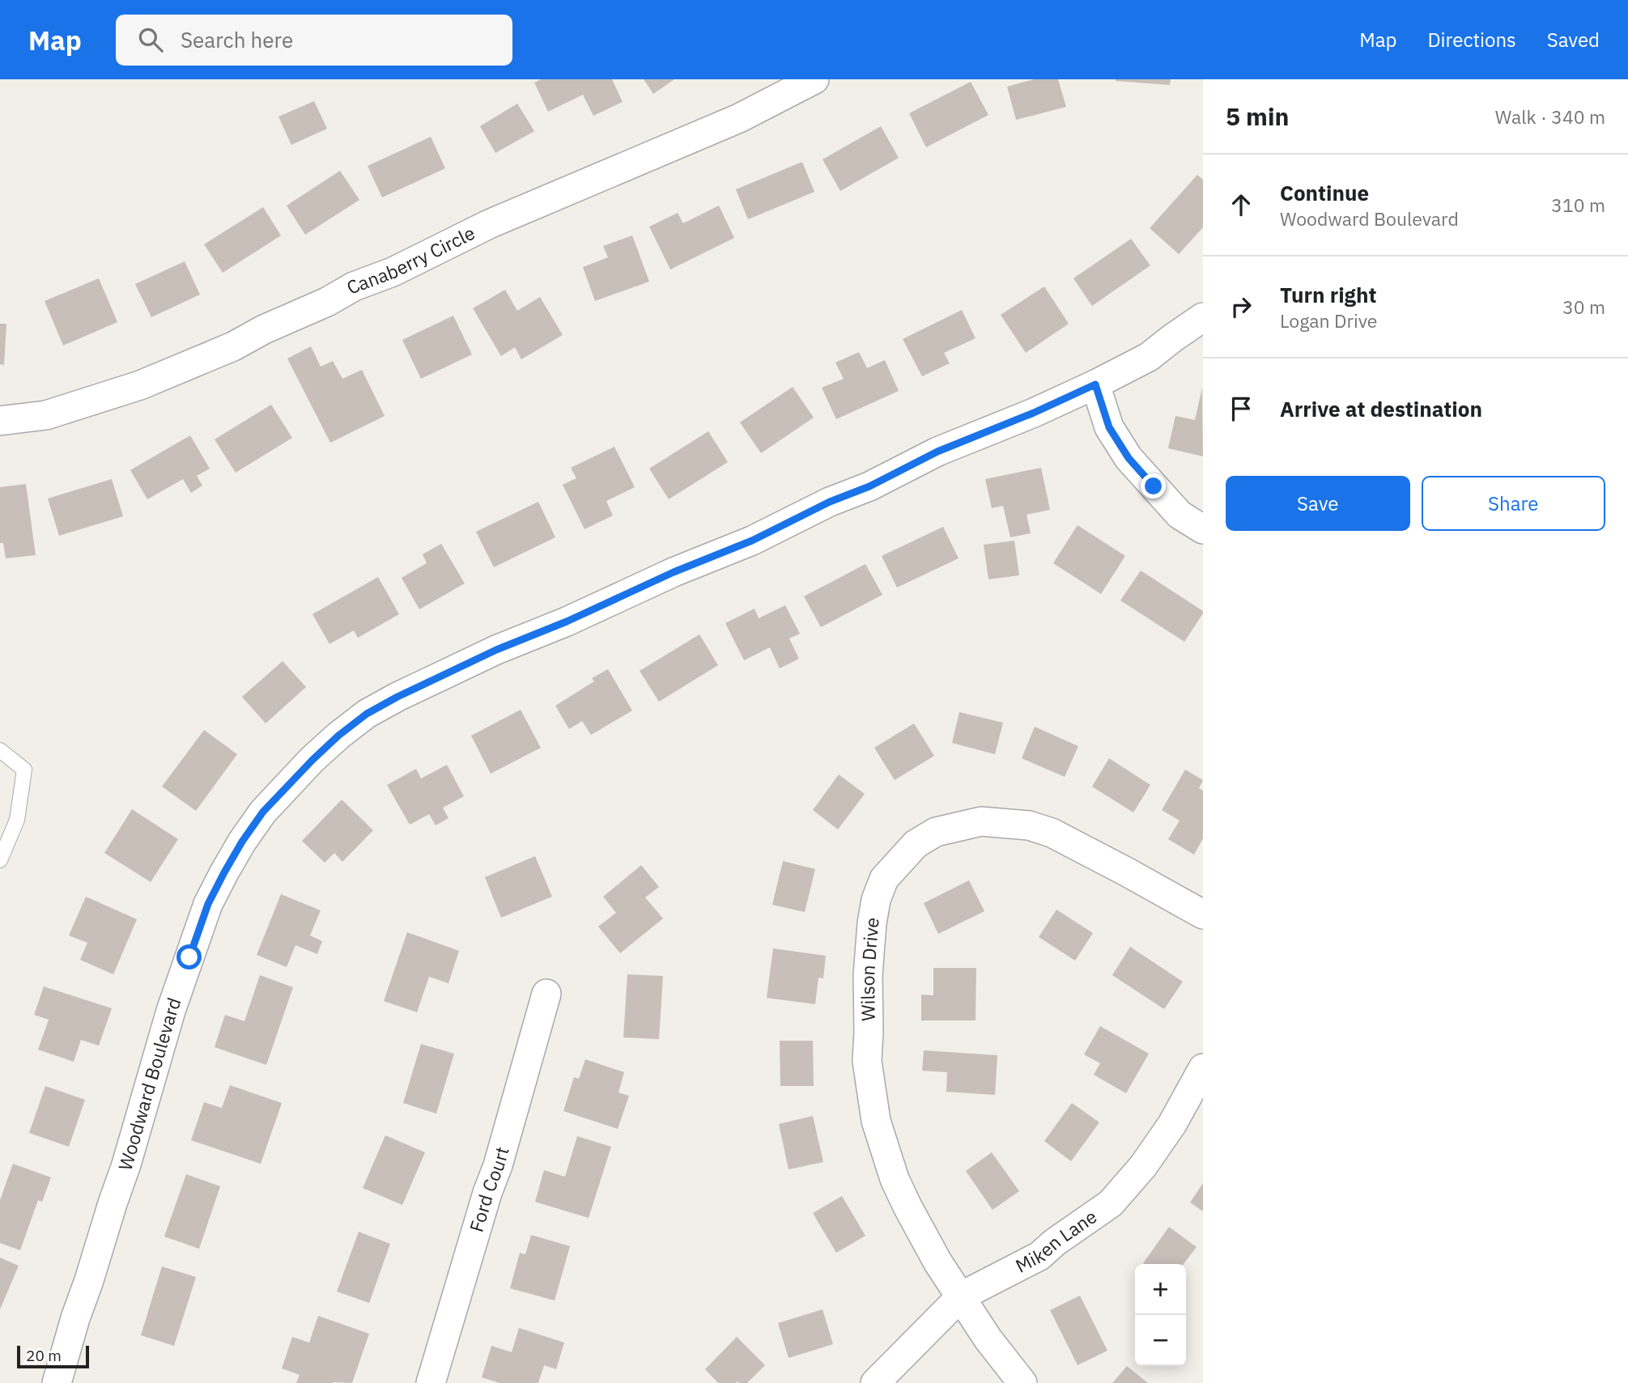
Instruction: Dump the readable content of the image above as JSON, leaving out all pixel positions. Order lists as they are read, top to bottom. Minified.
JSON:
{"streets":{"street":["Canaberry Circle","Wilson Drive","Woodward Boulevard","Ford Court","Miken Lane"]},"crossings":[["Wilson Drive","Miken Lane"]],"scale_bar":"20 m","page":{"header":"Map","search":"Search here","nav":["Map","Directions","Saved"],"heading":["5 min","Walk · 340 m"],"list":[["Continue","Woodward Boulevard","310 m"],["Turn right","Logan Drive","30 m"],"Arrive at destination"],"buttons":["Save","Share"],"map_buttons":["+","−"],"scale":"20 m"}}
